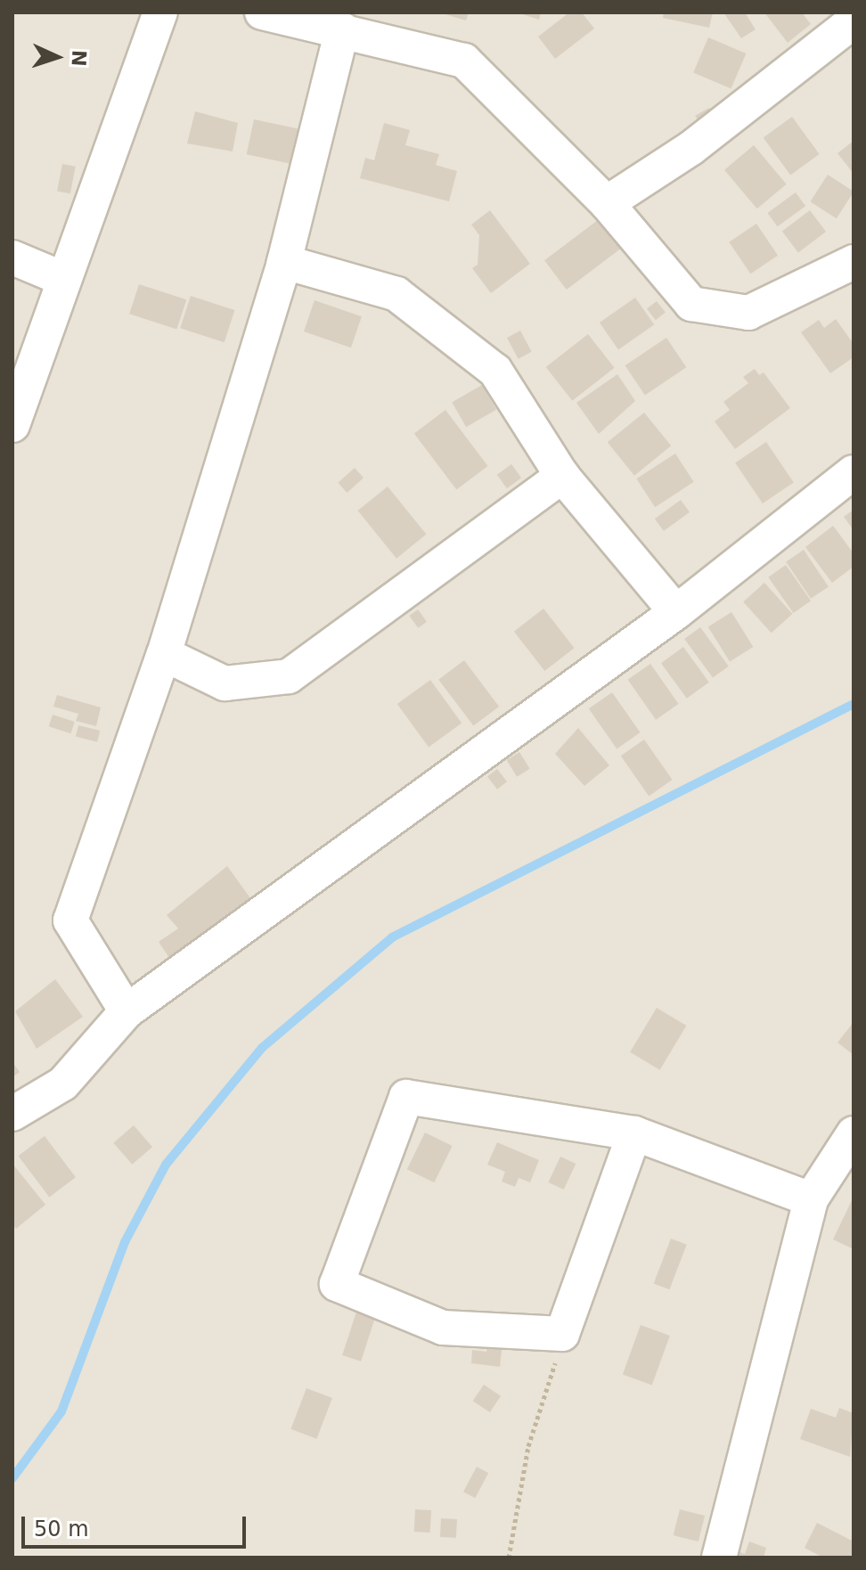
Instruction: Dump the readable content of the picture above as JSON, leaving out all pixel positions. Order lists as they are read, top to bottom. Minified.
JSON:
{"scale_bar":"50 m","north":"right"}
